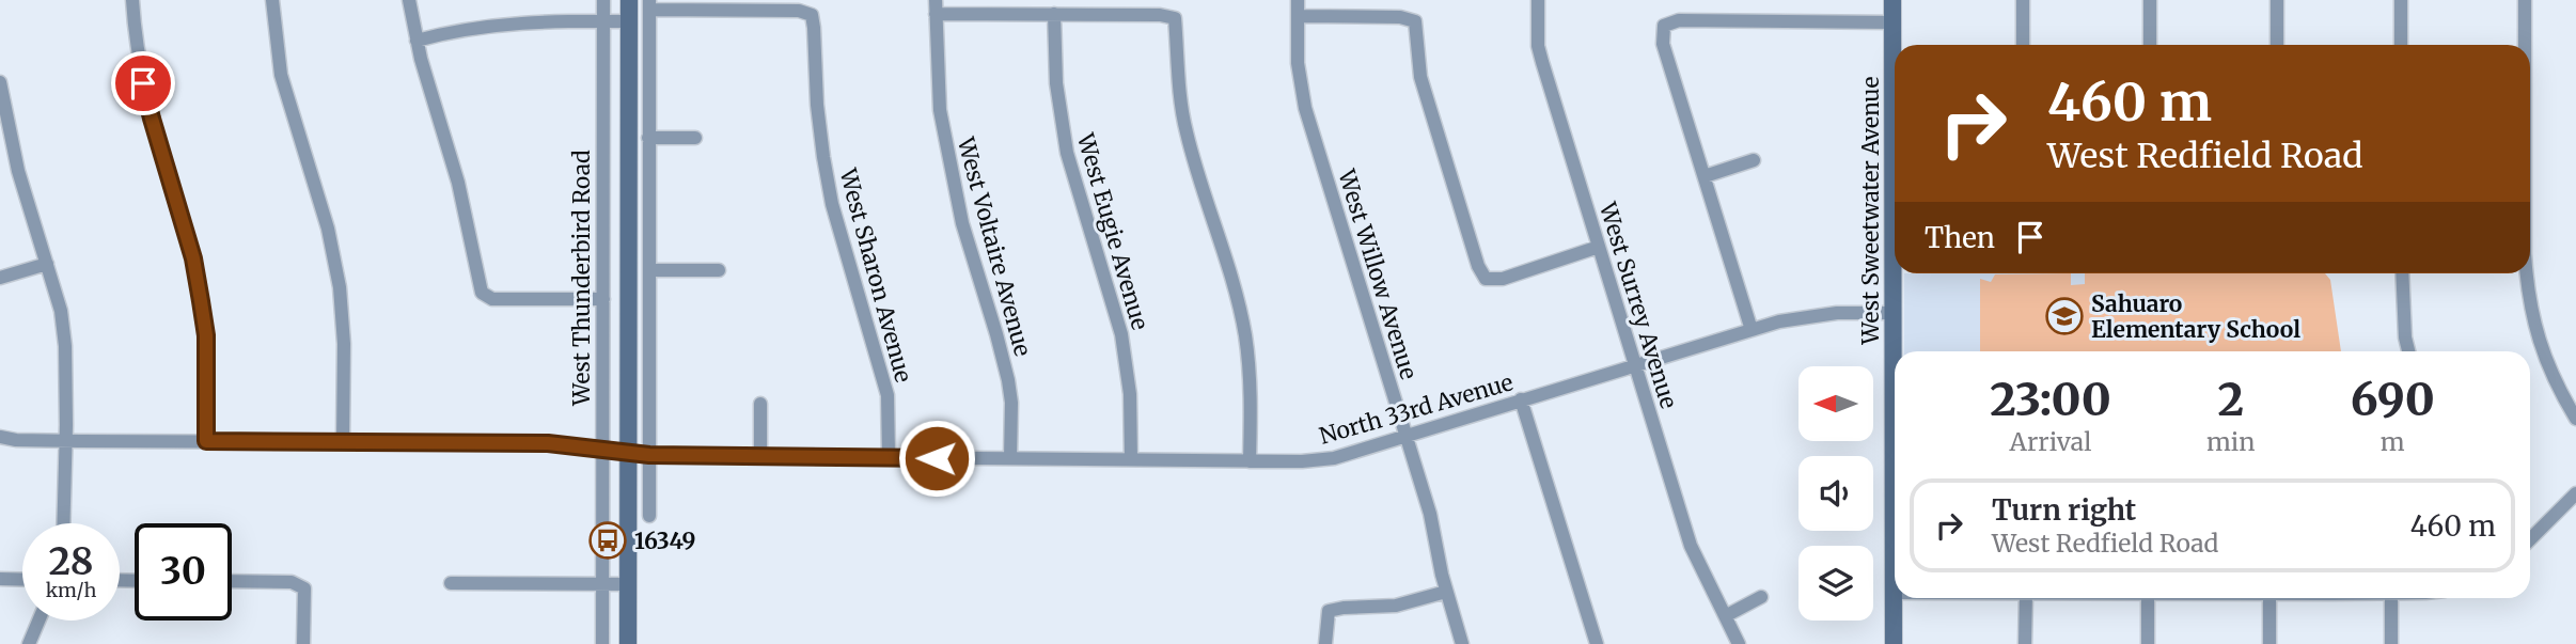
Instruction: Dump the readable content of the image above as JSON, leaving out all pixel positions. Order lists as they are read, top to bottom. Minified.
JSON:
{"streets":{"main road":["West Sweetwater Avenue"],"street":["West Eugie Avenue","West Voltaire Avenue","West Willow Avenue","West Sharon Avenue","West Thunderbird Road","West Surrey Avenue","North 33rd Avenue"]},"crossings":[["West Sweetwater Avenue","North 33rd Avenue"],["West Eugie Avenue","North 33rd Avenue"],["West Voltaire Avenue","North 33rd Avenue"],["West Willow Avenue","North 33rd Avenue"],["West Sharon Avenue","North 33rd Avenue"],["West Thunderbird Road","North 33rd Avenue"],["West Surrey Avenue","North 33rd Avenue"]],"places":{"school or university":["Sahuaro Elementary School"],"bus stop":["16349"]},"north":"left","page":{"turn":["460 m","West Redfield Road"],"then":"Then","eta":["23:00","Arrival","2","min","690","m"],"list":[{"name":"Turn right","note":"West Redfield Road","value":"460 m"}],"speed":"28 km/h","limit":"30"}}
